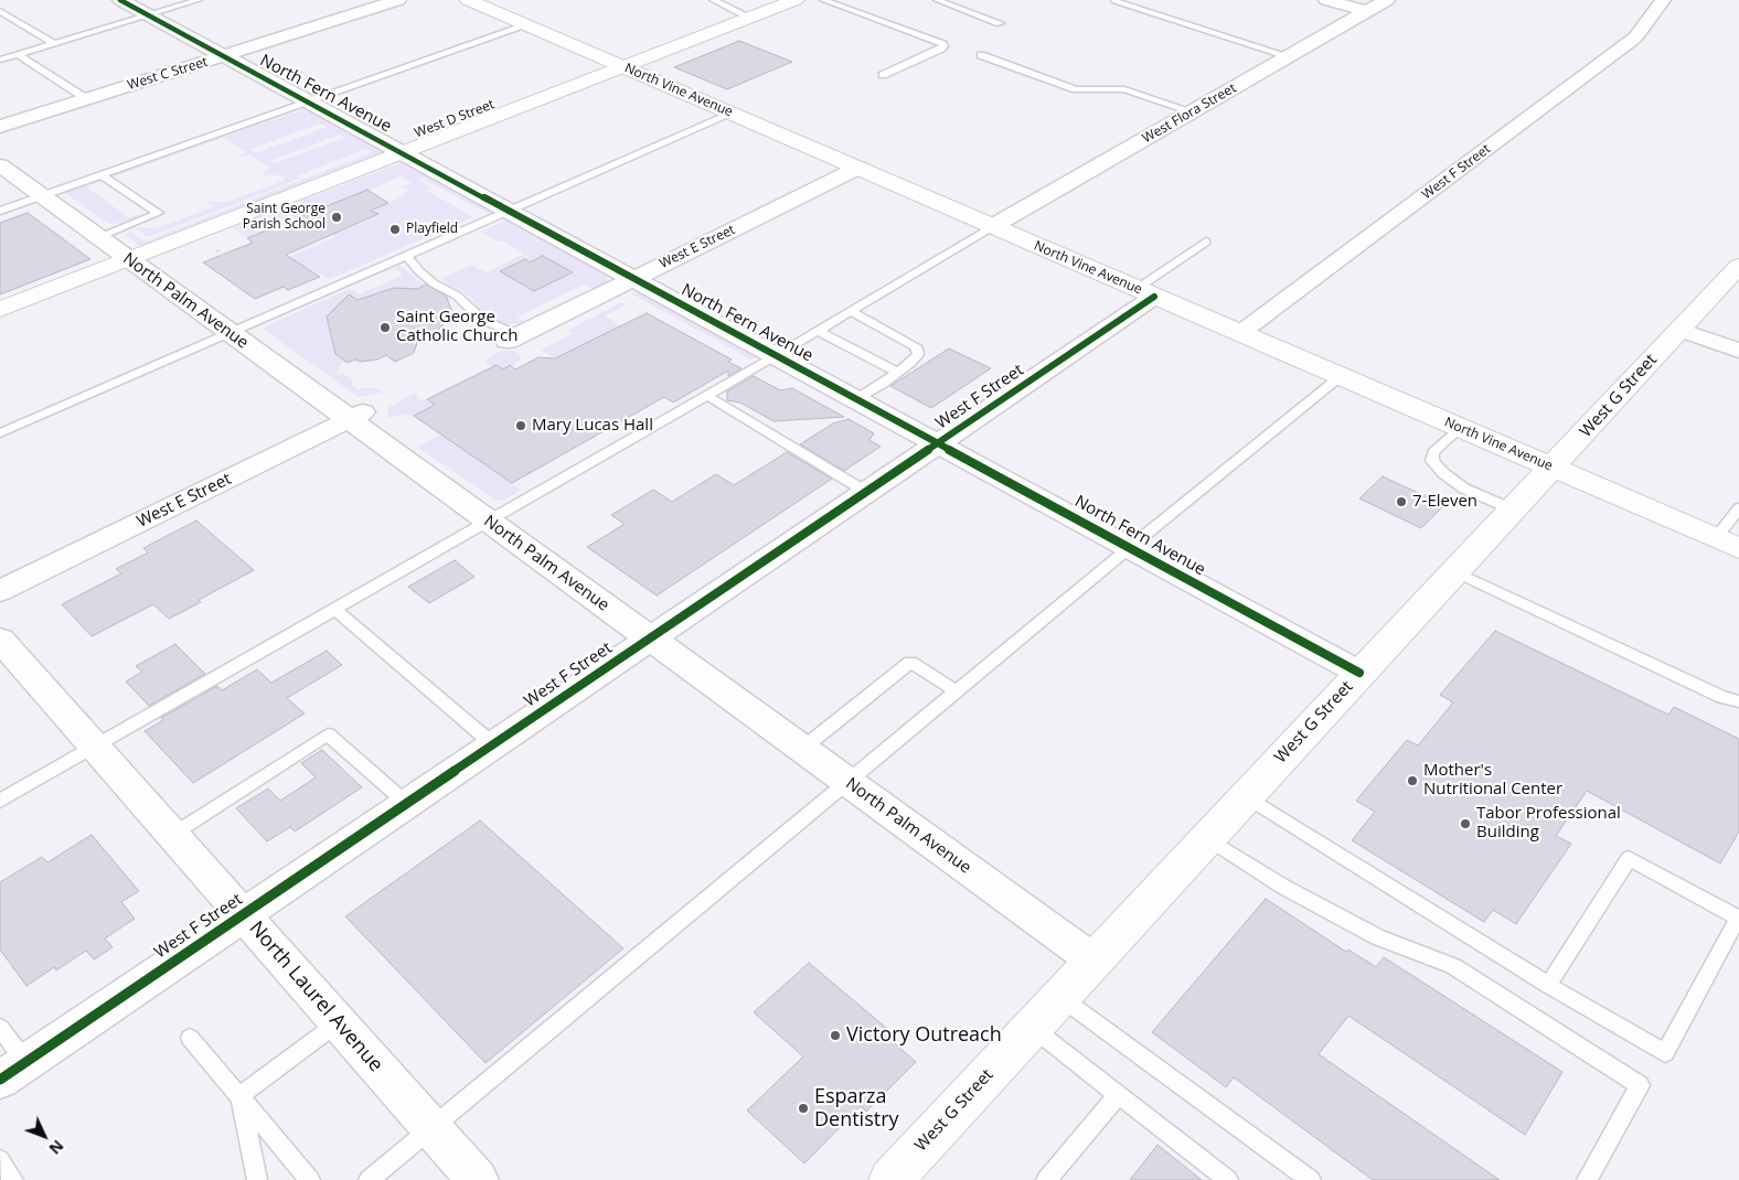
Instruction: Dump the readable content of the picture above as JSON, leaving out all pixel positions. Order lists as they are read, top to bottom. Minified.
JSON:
{"streets":{"street":["West C Street","North Vine Avenue","North Fern Avenue","West Flora Street","West D Street","West F Street","West E Street","North Palm Avenue","West G Street","North Laurel Avenue"]},"crossings":[["West C Street","North Fern Avenue"],["North Vine Avenue","West Flora Street"],["North Vine Avenue","West D Street"],["North Vine Avenue","West F Street"],["North Vine Avenue","West E Street"],["North Vine Avenue","West G Street"],["North Fern Avenue","West D Street"],["North Fern Avenue","West F Street"],["North Fern Avenue","West E Street"],["North Fern Avenue","West G Street"],["West D Street","North Palm Avenue"],["West F Street","North Palm Avenue"],["West F Street","North Laurel Avenue"],["West E Street","North Palm Avenue"],["North Palm Avenue","West G Street"]],"places":["Saint George Parish School","Playfield","Saint George Catholic Church","Mary Lucas Hall","7-Eleven","Mother's Nutritional Center","Tabor Professional Building","Victory Outreach","Esparza Dentistry"],"north":"bottom right"}
